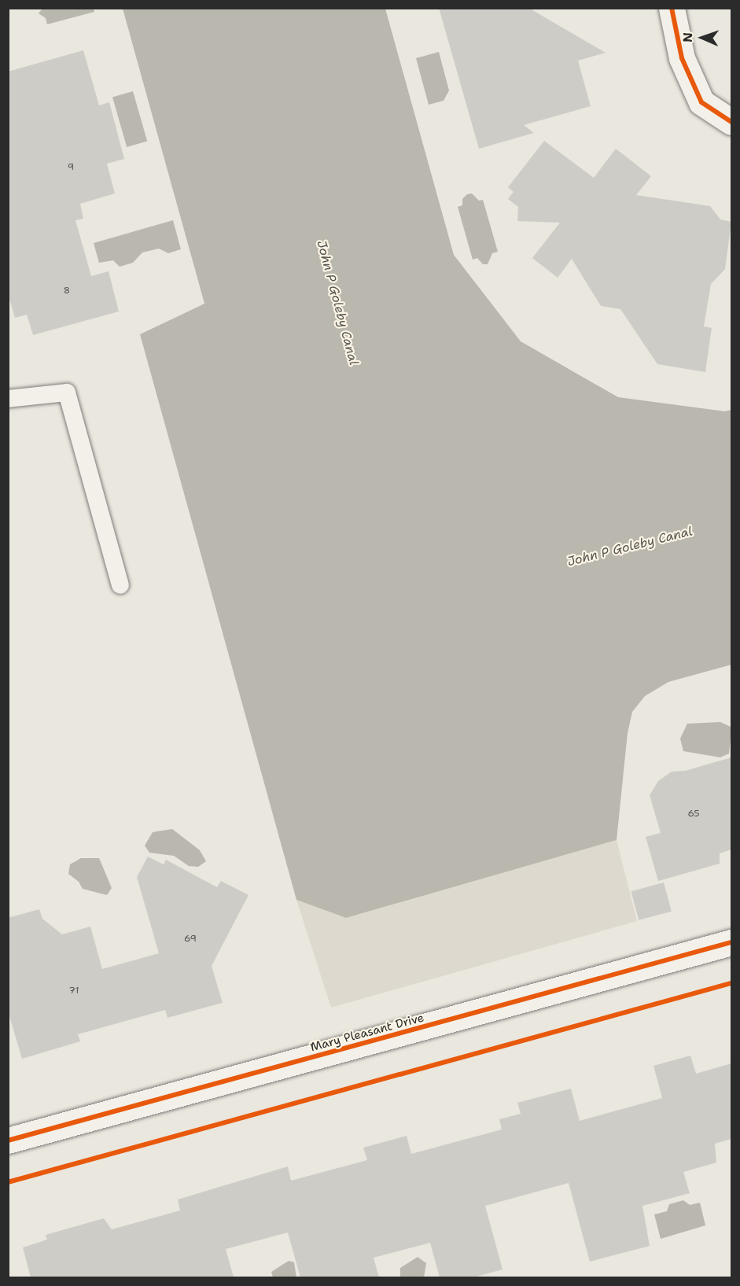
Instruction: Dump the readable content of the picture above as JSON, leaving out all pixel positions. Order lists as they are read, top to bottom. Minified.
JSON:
{"streets":{"street":["Mary Pleasant Drive"]},"water":["John P Goleby Canal"],"house_numbers":["9","8","65","69","71"],"north":"left"}
